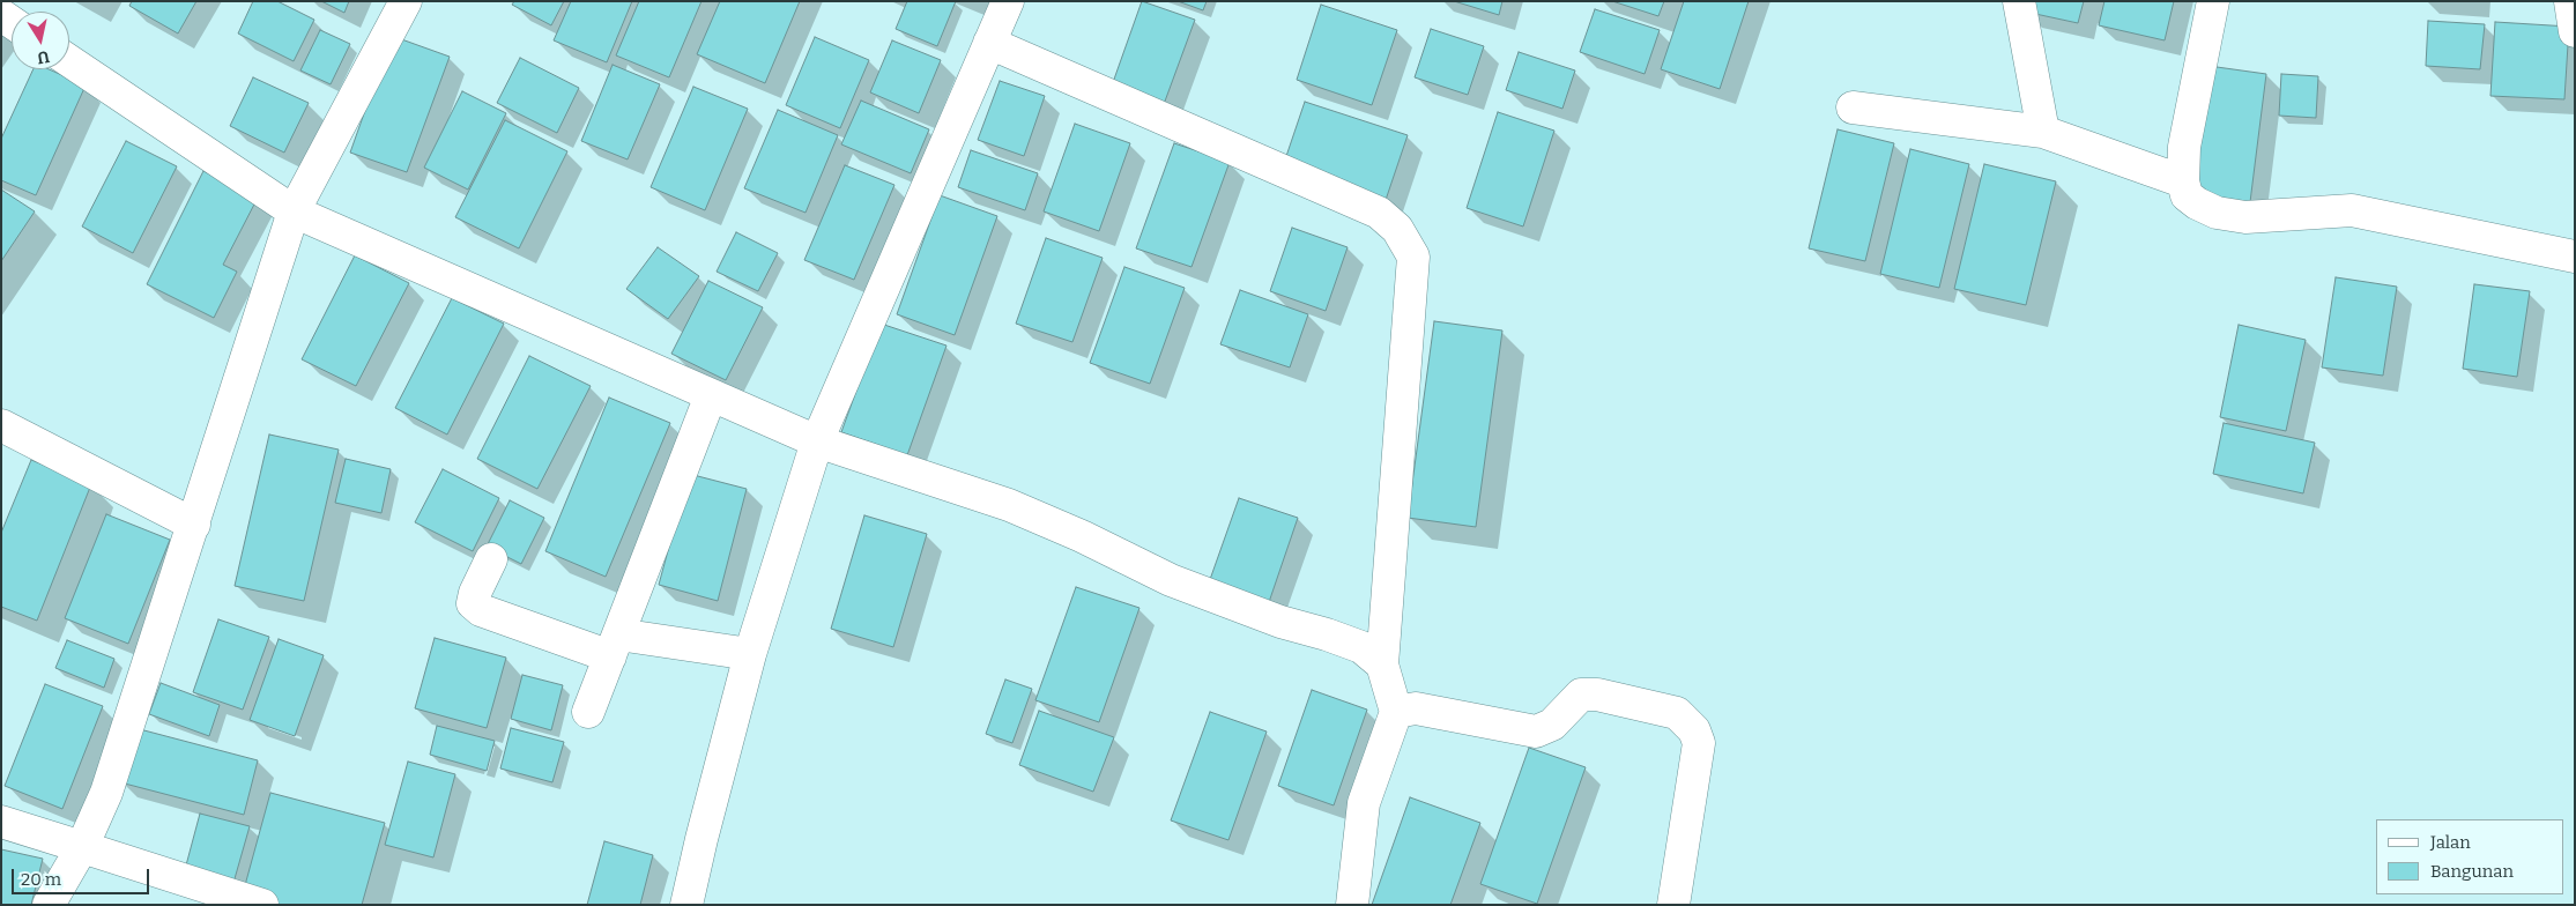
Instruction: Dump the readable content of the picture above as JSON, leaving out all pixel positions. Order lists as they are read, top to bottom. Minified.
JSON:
{"legend":["Jalan","Bangunan"],"scale_bar":"20 m","north":"bottom"}
